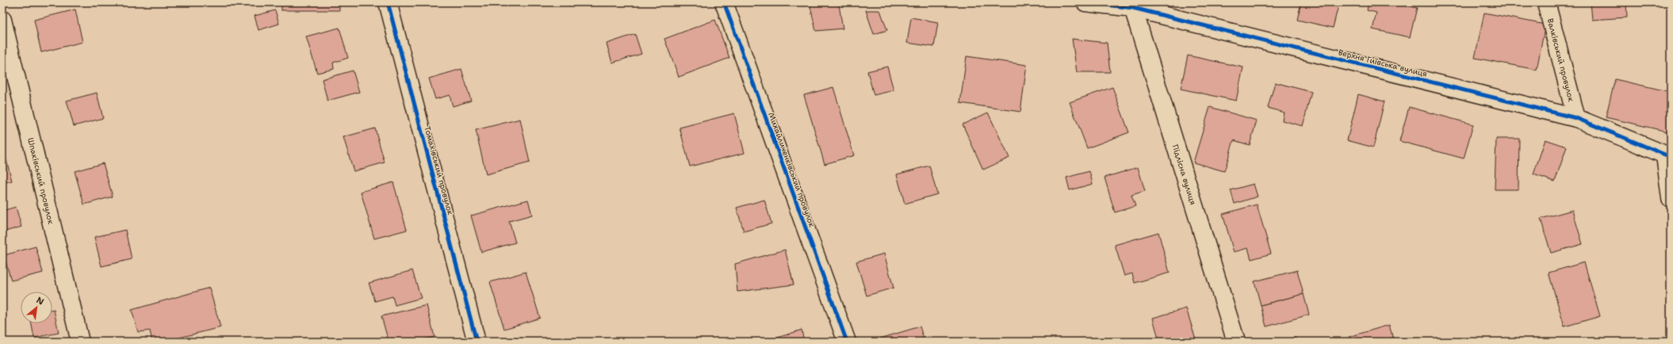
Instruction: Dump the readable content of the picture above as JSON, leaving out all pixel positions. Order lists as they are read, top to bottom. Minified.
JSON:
{"streets":{"street":["Валківський провулок","Верхня Гиївська вулиця","Михайличенківський провулок","Томахівський провулок","Підлісна вулиця","Шпаківський провулок"]},"crossings":[["Валківський провулок","Верхня Гиївська вулиця"],["Верхня Гиївська вулиця","Підлісна вулиця"]],"north":"top right"}
